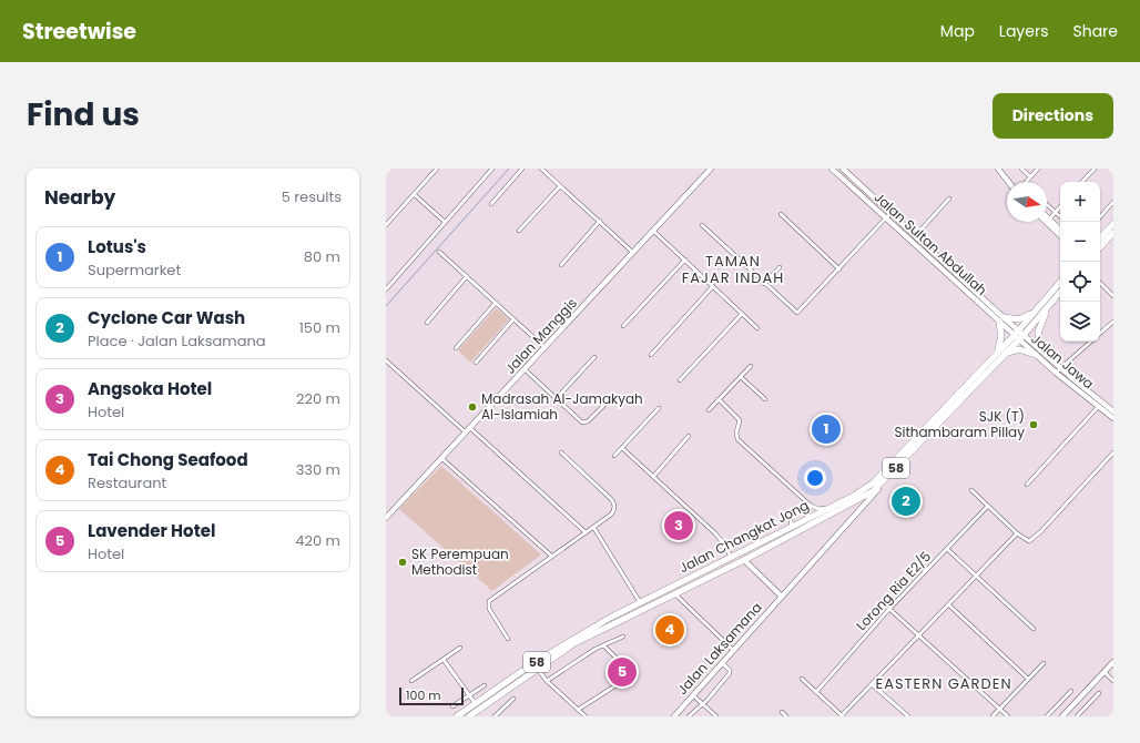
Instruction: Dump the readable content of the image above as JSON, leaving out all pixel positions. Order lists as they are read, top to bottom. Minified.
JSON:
{"streets":{"highway":["58","Jalan Changkat Jong"],"street":["Jalan Sultan Abdullah","Jalan Manggis","Jalan Jawa","Lorong Ria E2/5","Jalan Laksamana"]},"crossings":[["Jalan Sultan Abdullah","Jalan Jawa"],["Jalan Sultan Abdullah","Jalan Changkat Jong"],["Jalan Jawa","Jalan Changkat Jong"],["Jalan Changkat Jong","Jalan Laksamana"]],"districts":["TAMAN FAJAR INDAH","EASTERN GARDEN"],"places":["Madrasah Al-Jamakyah Al-Islamiah","SJK (T) Sithambaram Pillay","SK Perempuan Methodist"],"scale_bar":"100 m","north":"right","page":{"header":"Streetwise","nav":["Map","Layers","Share"],"title":"Find us","buttons":"Directions","heading":["Nearby","5 results"],"map_buttons":["+","−"],"list":[{"mark":"1","name":"Lotus's","note":"Supermarket","value":"80 m"},{"mark":"2","name":"Cyclone Car Wash","note":"Place · Jalan Laksamana","value":"150 m"},{"mark":"3","name":"Angsoka Hotel","note":"Hotel","value":"220 m"},{"mark":"4","name":"Tai Chong Seafood","note":"Restaurant","value":"330 m"},{"mark":"5","name":"Lavender Hotel","note":"Hotel","value":"420 m"}],"pins":["1","2","3","4","5"],"scale":"100 m"}}
